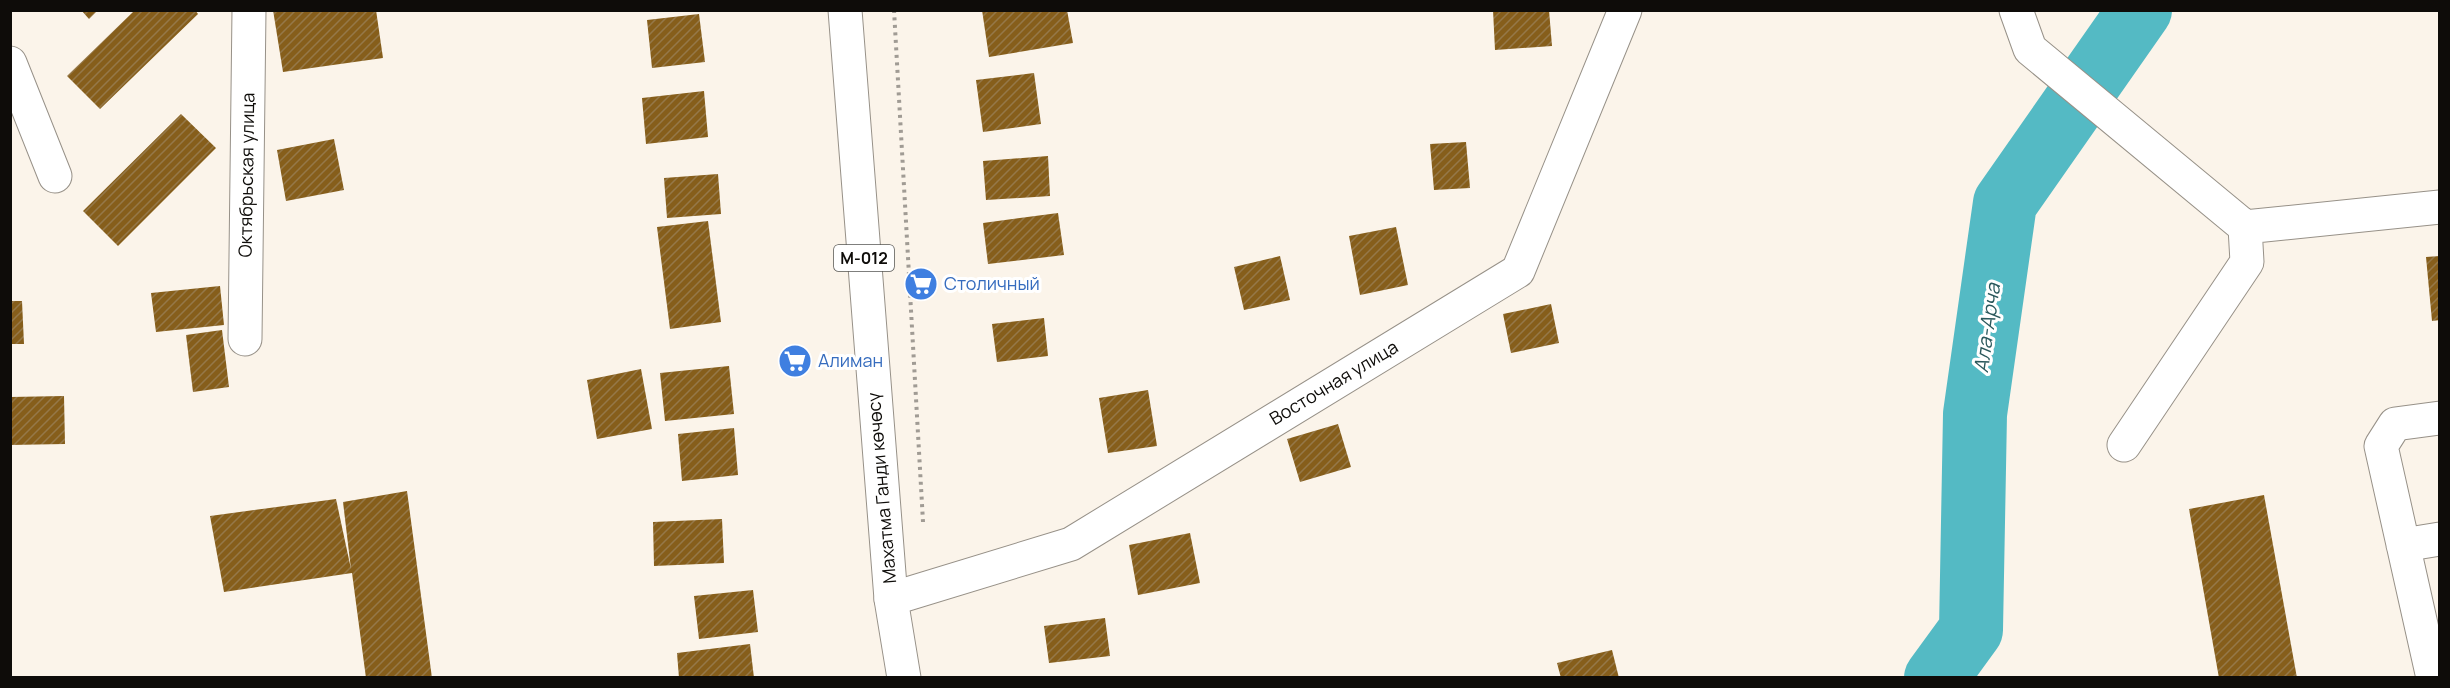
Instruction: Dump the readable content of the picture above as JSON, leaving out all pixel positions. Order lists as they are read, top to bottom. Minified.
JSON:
{"streets":{"street":["Октябрьская улица","М-012","Восточная улица","Махатма Ганди көчөсү"]},"crossings":[["Восточная улица","Махатма Ганди көчөсү"]],"water":["Ала-Арча"],"places":{"supermarket":["Столичный","Алиман"]}}
